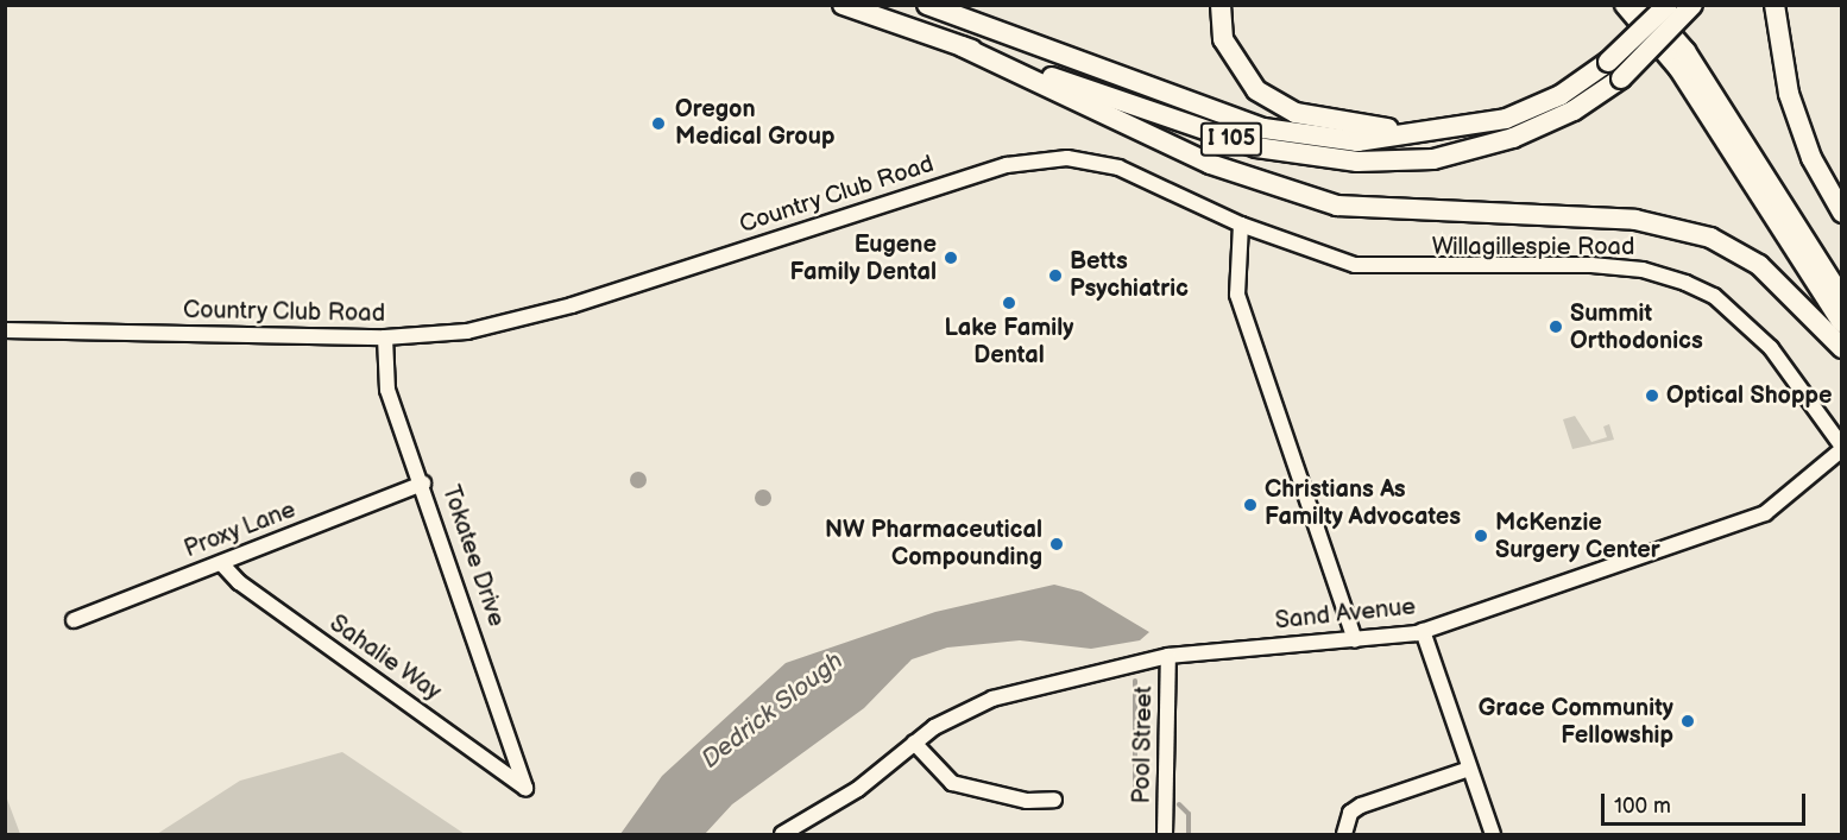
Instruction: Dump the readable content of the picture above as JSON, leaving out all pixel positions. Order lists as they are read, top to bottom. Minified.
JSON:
{"streets":{"highway":["I 105"],"street":["Country Club Road","Willagillespie Road","Proxy Lane","Tokatee Drive","Sand Avenue","Sahalie Way","Pool Street"]},"crossings":[["Country Club Road","Willagillespie Road"],["Country Club Road","Tokatee Drive"],["Willagillespie Road","Sand Avenue"],["Proxy Lane","Tokatee Drive"],["Proxy Lane","Sahalie Way"],["Tokatee Drive","Sahalie Way"],["Sand Avenue","Pool Street"]],"water":["Dedrick Slough"],"places":["Oregon Medical Group","Eugene Family Dental","Betts Psychiatric","Lake Family Dental","Summit Orthodonics","Optical Shoppe","Christians As Familty Advocates","McKenzie Surgery Center","NW Pharmaceutical Compounding","Grace Community Fellowship"],"scale_bar":"100 m"}
